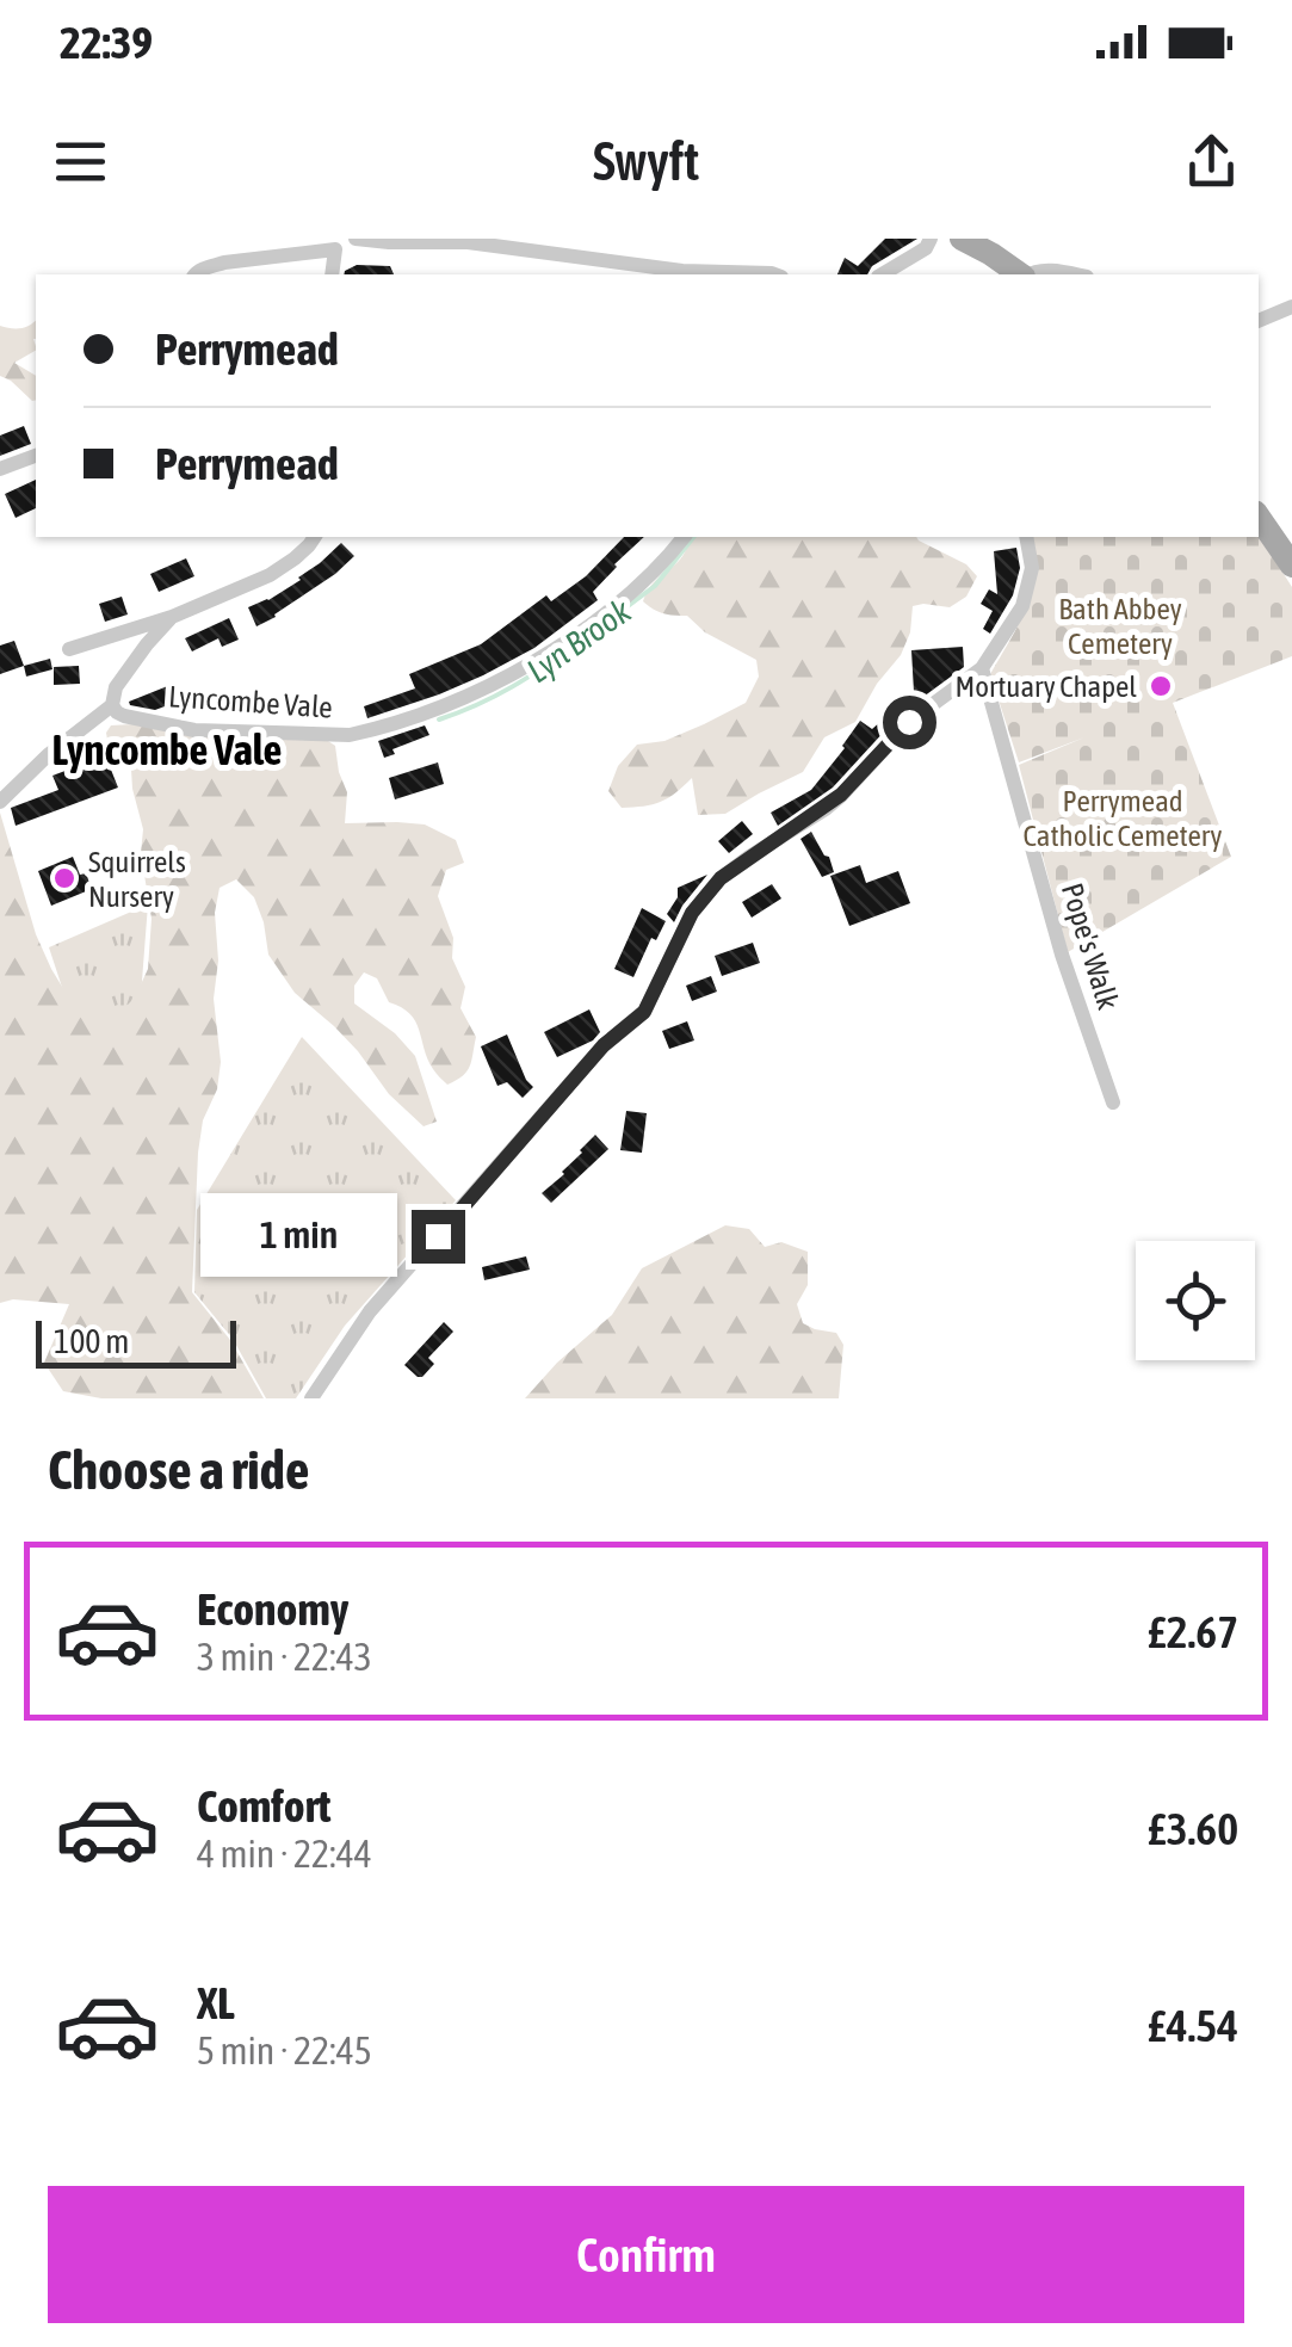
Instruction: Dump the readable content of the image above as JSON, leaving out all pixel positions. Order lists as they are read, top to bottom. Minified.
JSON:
{"streets":{"street":["Lyncombe Vale","Pope's Walk"]},"districts":["Lyncombe Vale"],"water":["Lyn Brook"],"parks":["Bath Abbey Cemetery","Perrymead Catholic Cemetery"],"places":["Mortuary Chapel","Squirrels Nursery"],"scale_bar":"100 m","page":{"status":"22:39","header":"Swyft","banner":["Perrymead","Perrymead"],"bubble":"1 min","scale":"100 m","heading":"Choose a ride","list":[{"name":"Economy","note":"3 min · 22:43","value":"£2.67"},{"name":"Comfort","note":"4 min · 22:44","value":"£3.60"},{"name":"XL","note":"5 min · 22:45","value":"£4.54"}],"buttons":"Confirm"}}
